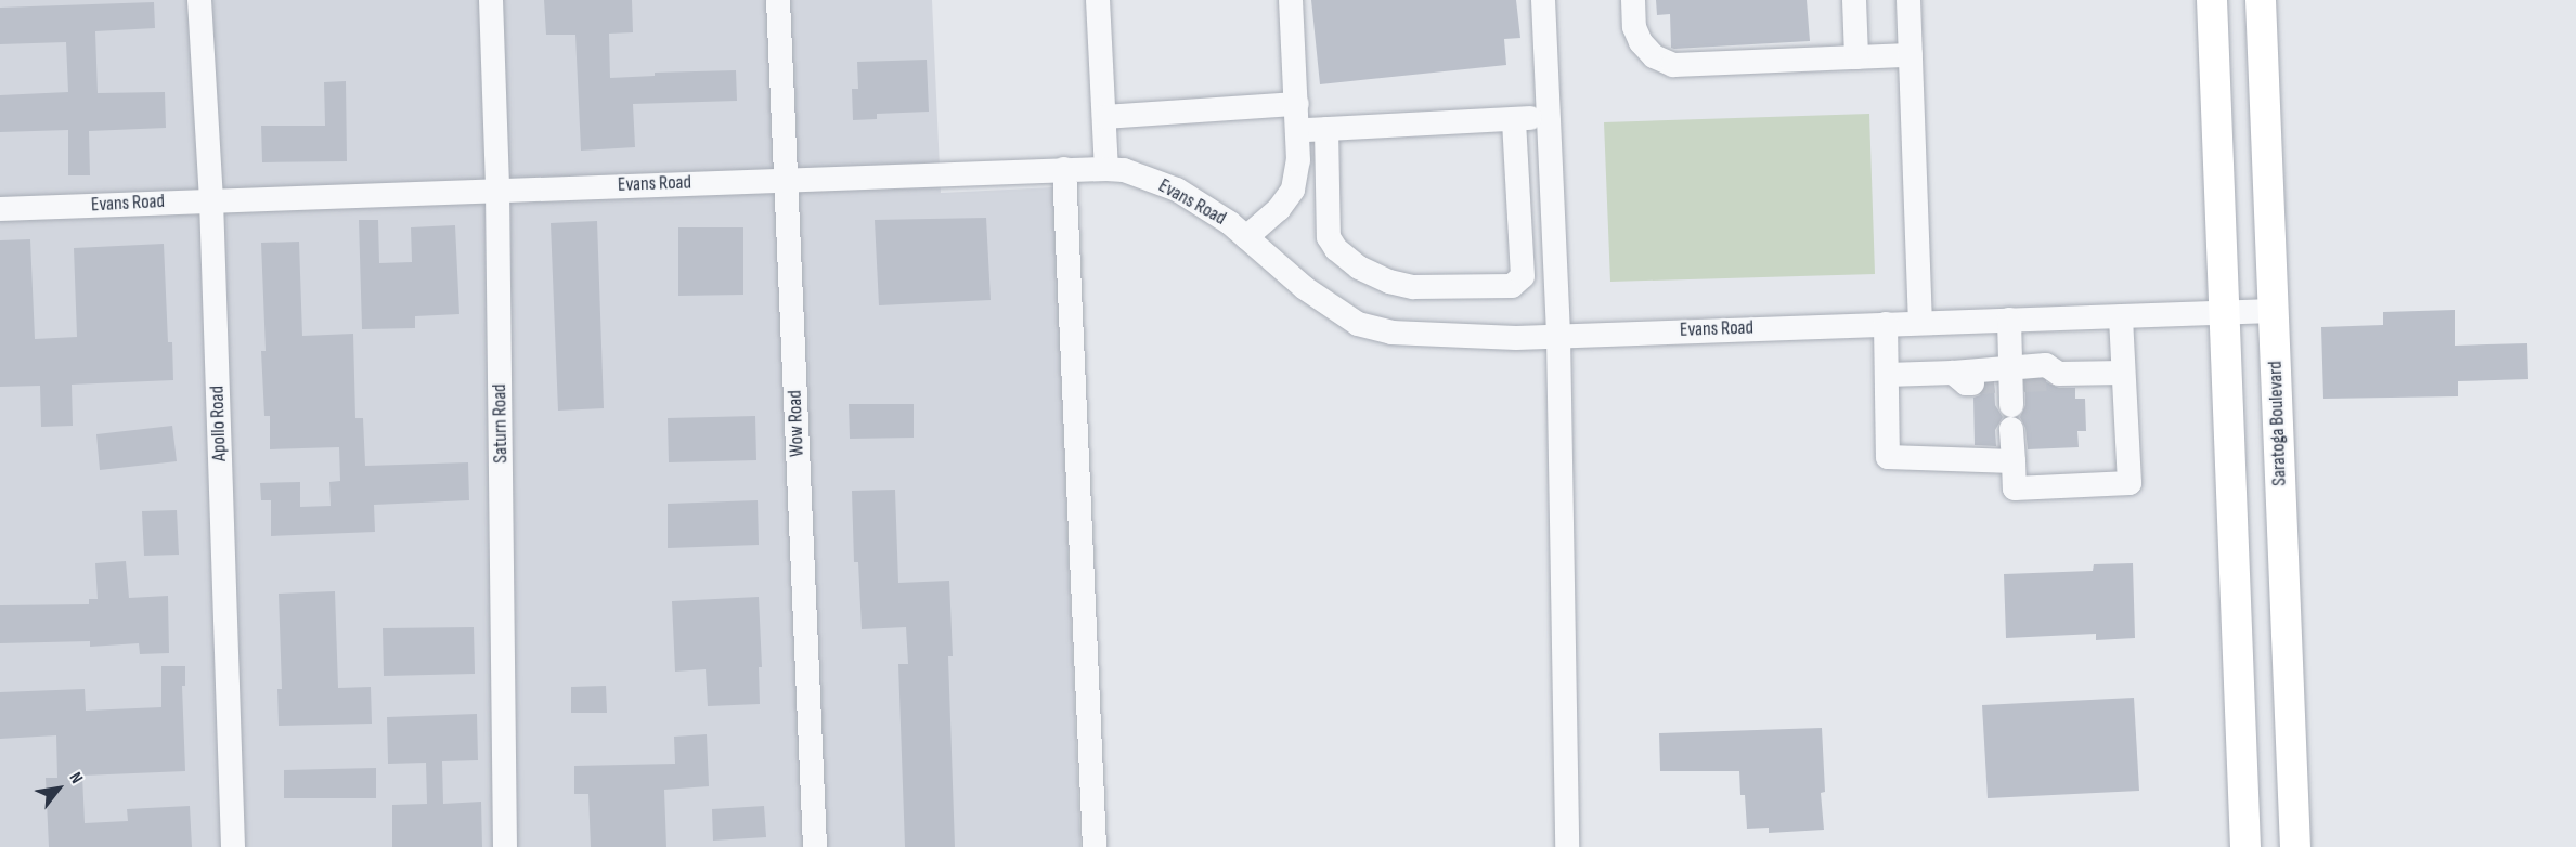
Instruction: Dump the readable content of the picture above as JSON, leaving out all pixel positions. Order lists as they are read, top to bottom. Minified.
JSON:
{"streets":{"main road":["Saratoga Boulevard"],"street":["Evans Road","Apollo Road","Saturn Road","Wow Road"]},"crossings":[["Evans Road","Apollo Road"],["Evans Road","Saturn Road"],["Evans Road","Wow Road"],["Evans Road","Saratoga Boulevard"]],"north":"top right"}
